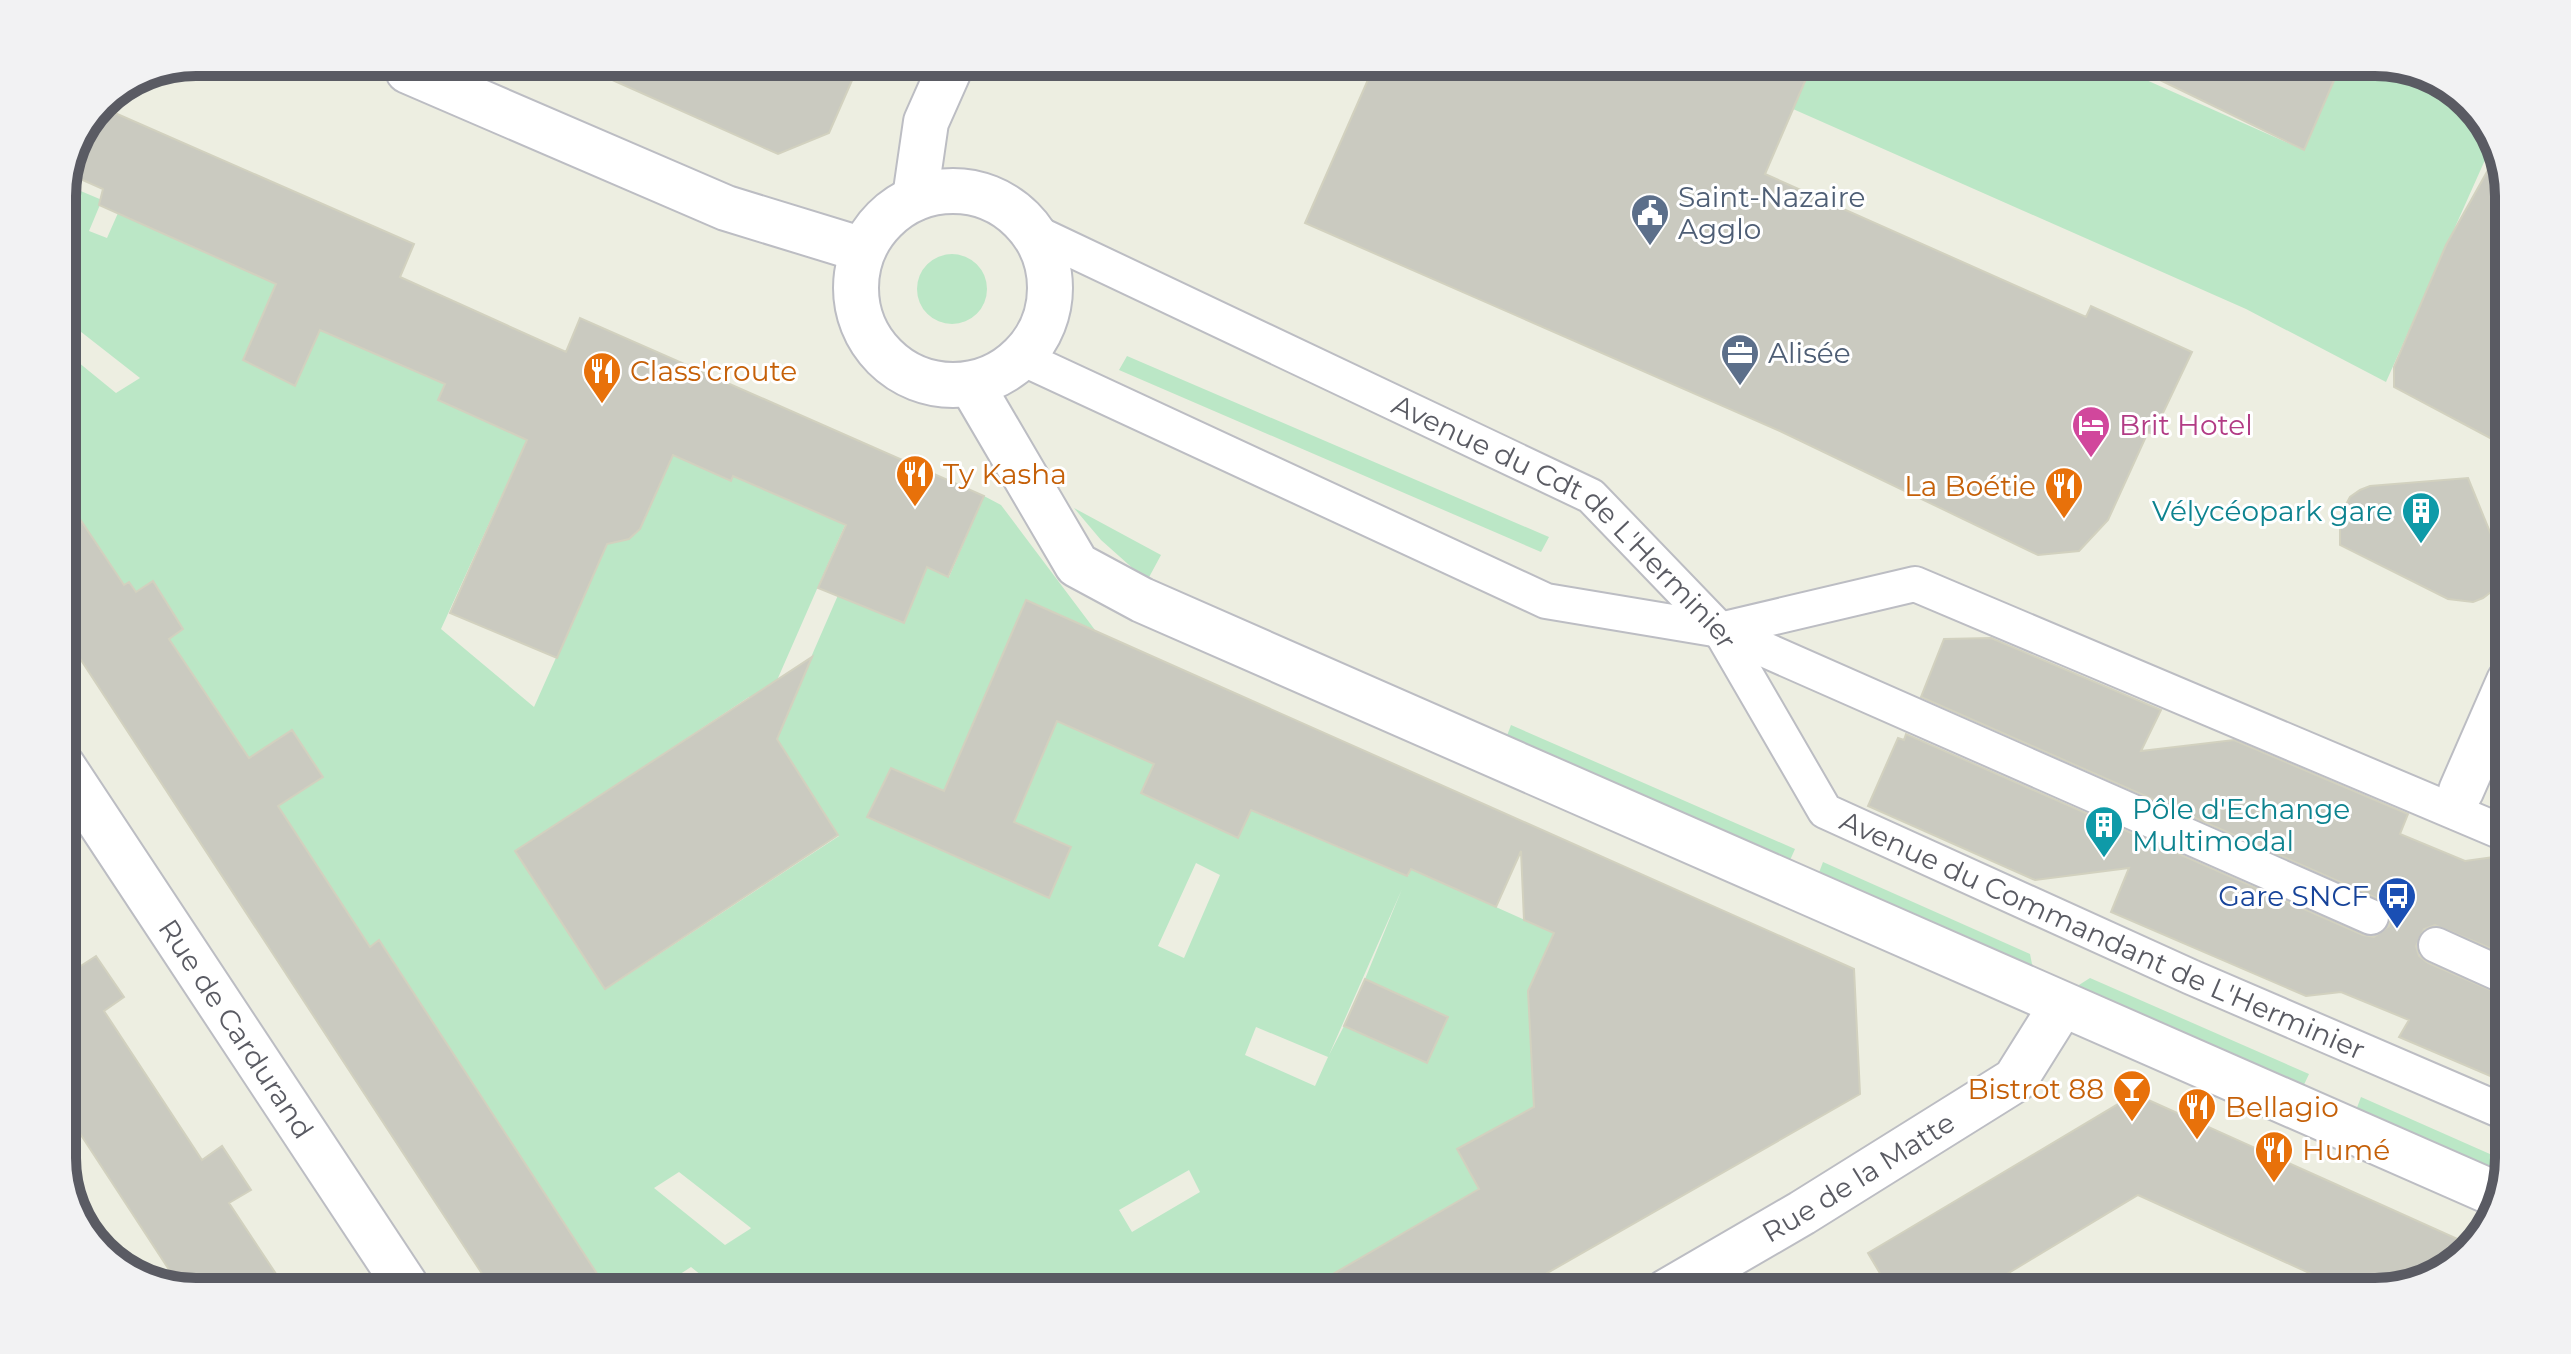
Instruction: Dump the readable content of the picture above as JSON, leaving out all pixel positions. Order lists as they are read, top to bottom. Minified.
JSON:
{"streets":{"street":["Rue de Cardurand","Rue de la Matte"],"lane":["Avenue du Cdt de L'Herminier","Avenue du Commandant de L'Herminier"]},"crossings":[["Avenue du Cdt de L'Herminier","Avenue du Commandant de L'Herminier"]],"places":{"public building":["Saint-Nazaire Agglo"],"office":["Alisée"],"restaurant":["Class'croute","Ty Kasha","La Boétie","Bellagio","Humé"],"hotel":["Brit Hotel"],"building":["Vélycéopark gare","Pôle d'Echange Multimodal"],"bus stop":["Gare SNCF"],"bar":["Bistrot 88"]}}
